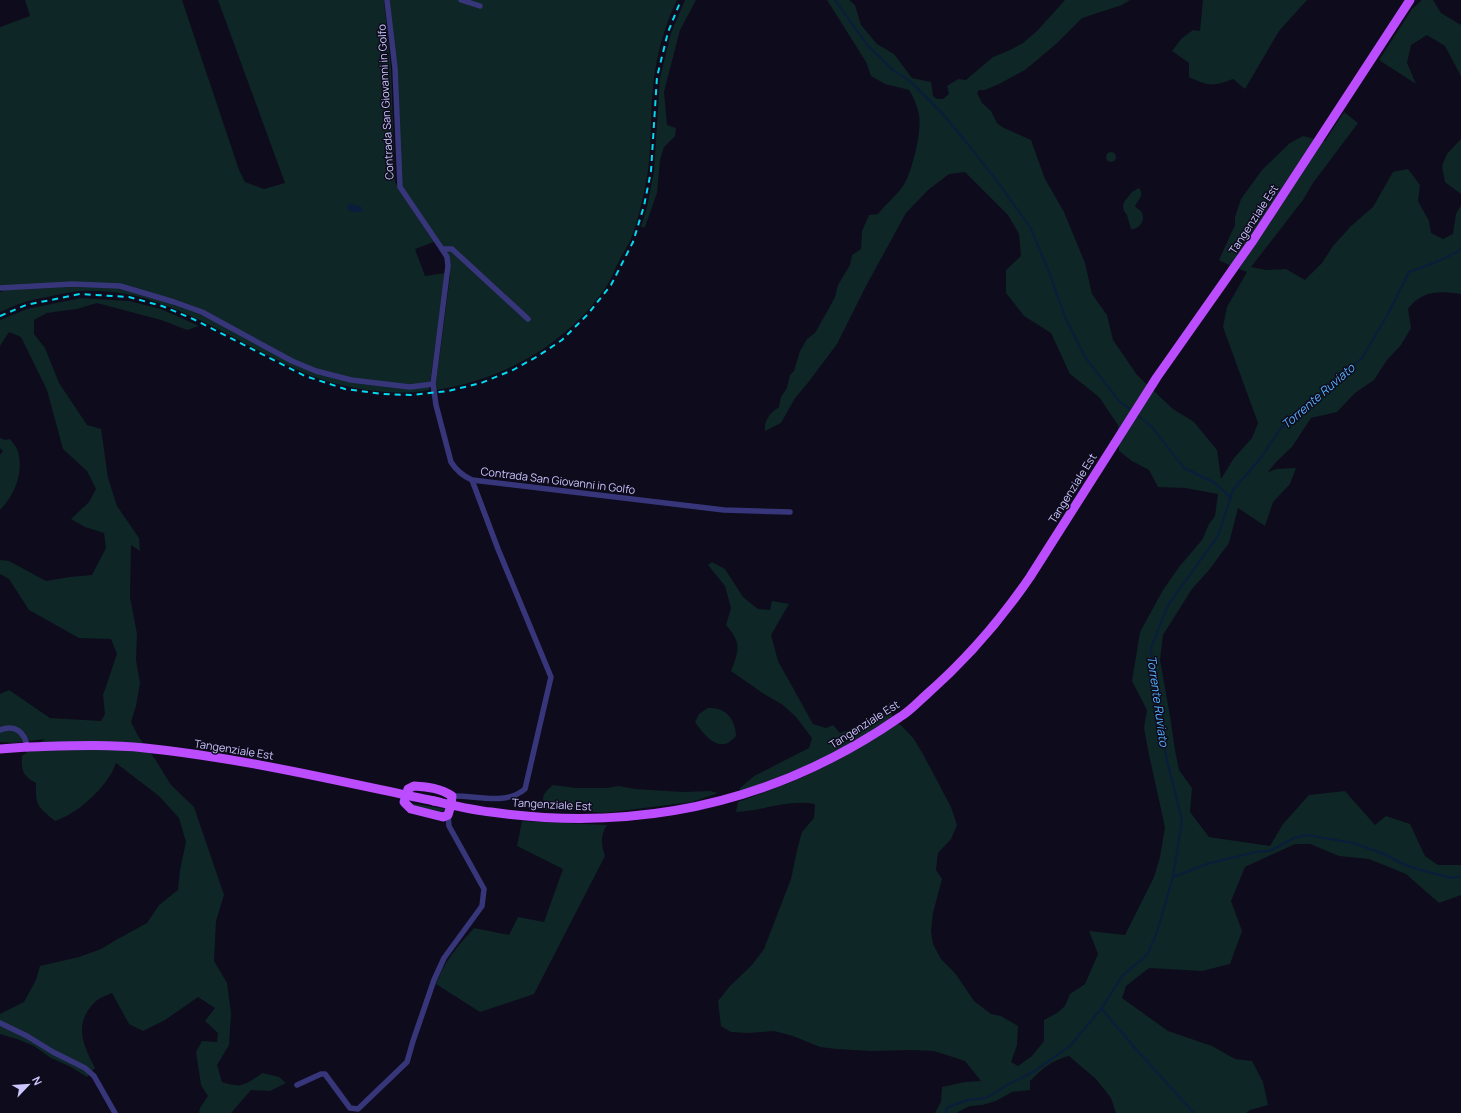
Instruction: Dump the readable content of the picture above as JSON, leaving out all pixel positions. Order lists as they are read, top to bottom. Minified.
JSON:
{"streets":{"main road":["Tangenziale Est"],"street":["Contrada San Giovanni in Golfo"]},"water":["Torrente Ruviato"],"north":"top right"}
